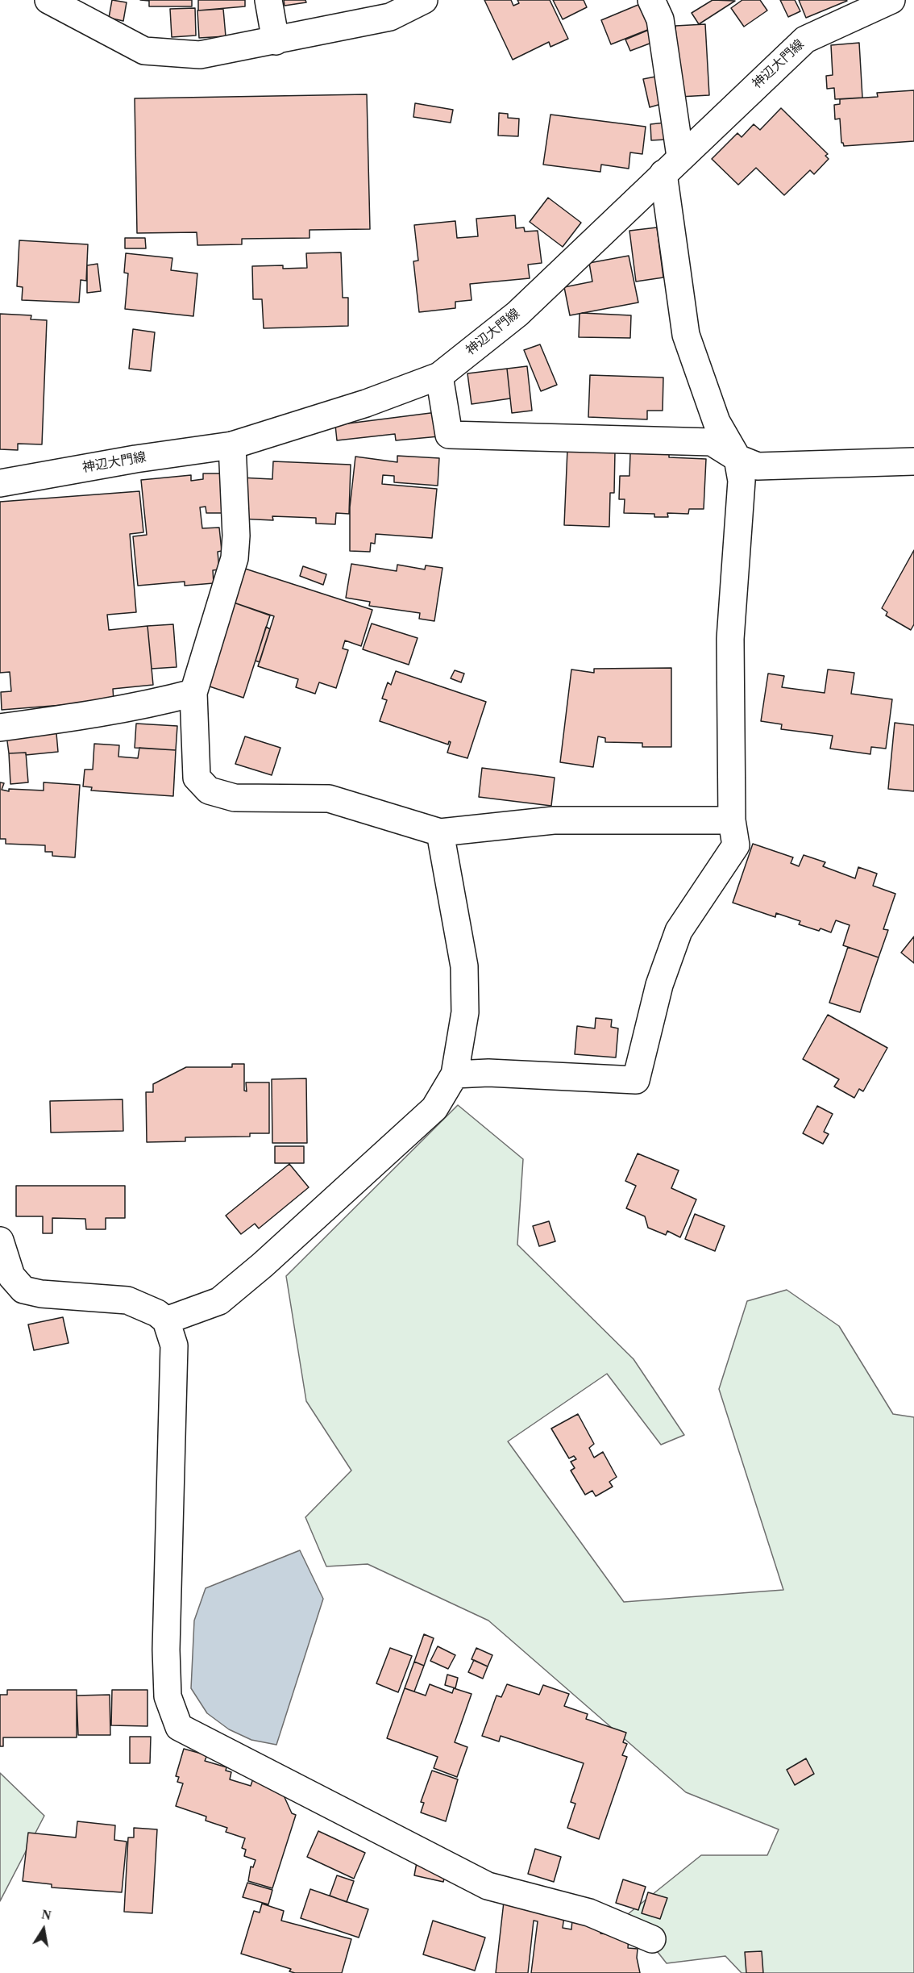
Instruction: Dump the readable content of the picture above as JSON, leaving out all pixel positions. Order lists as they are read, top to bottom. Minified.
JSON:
{"streets":{"street":["神辺大門線"]},"north":"top"}
